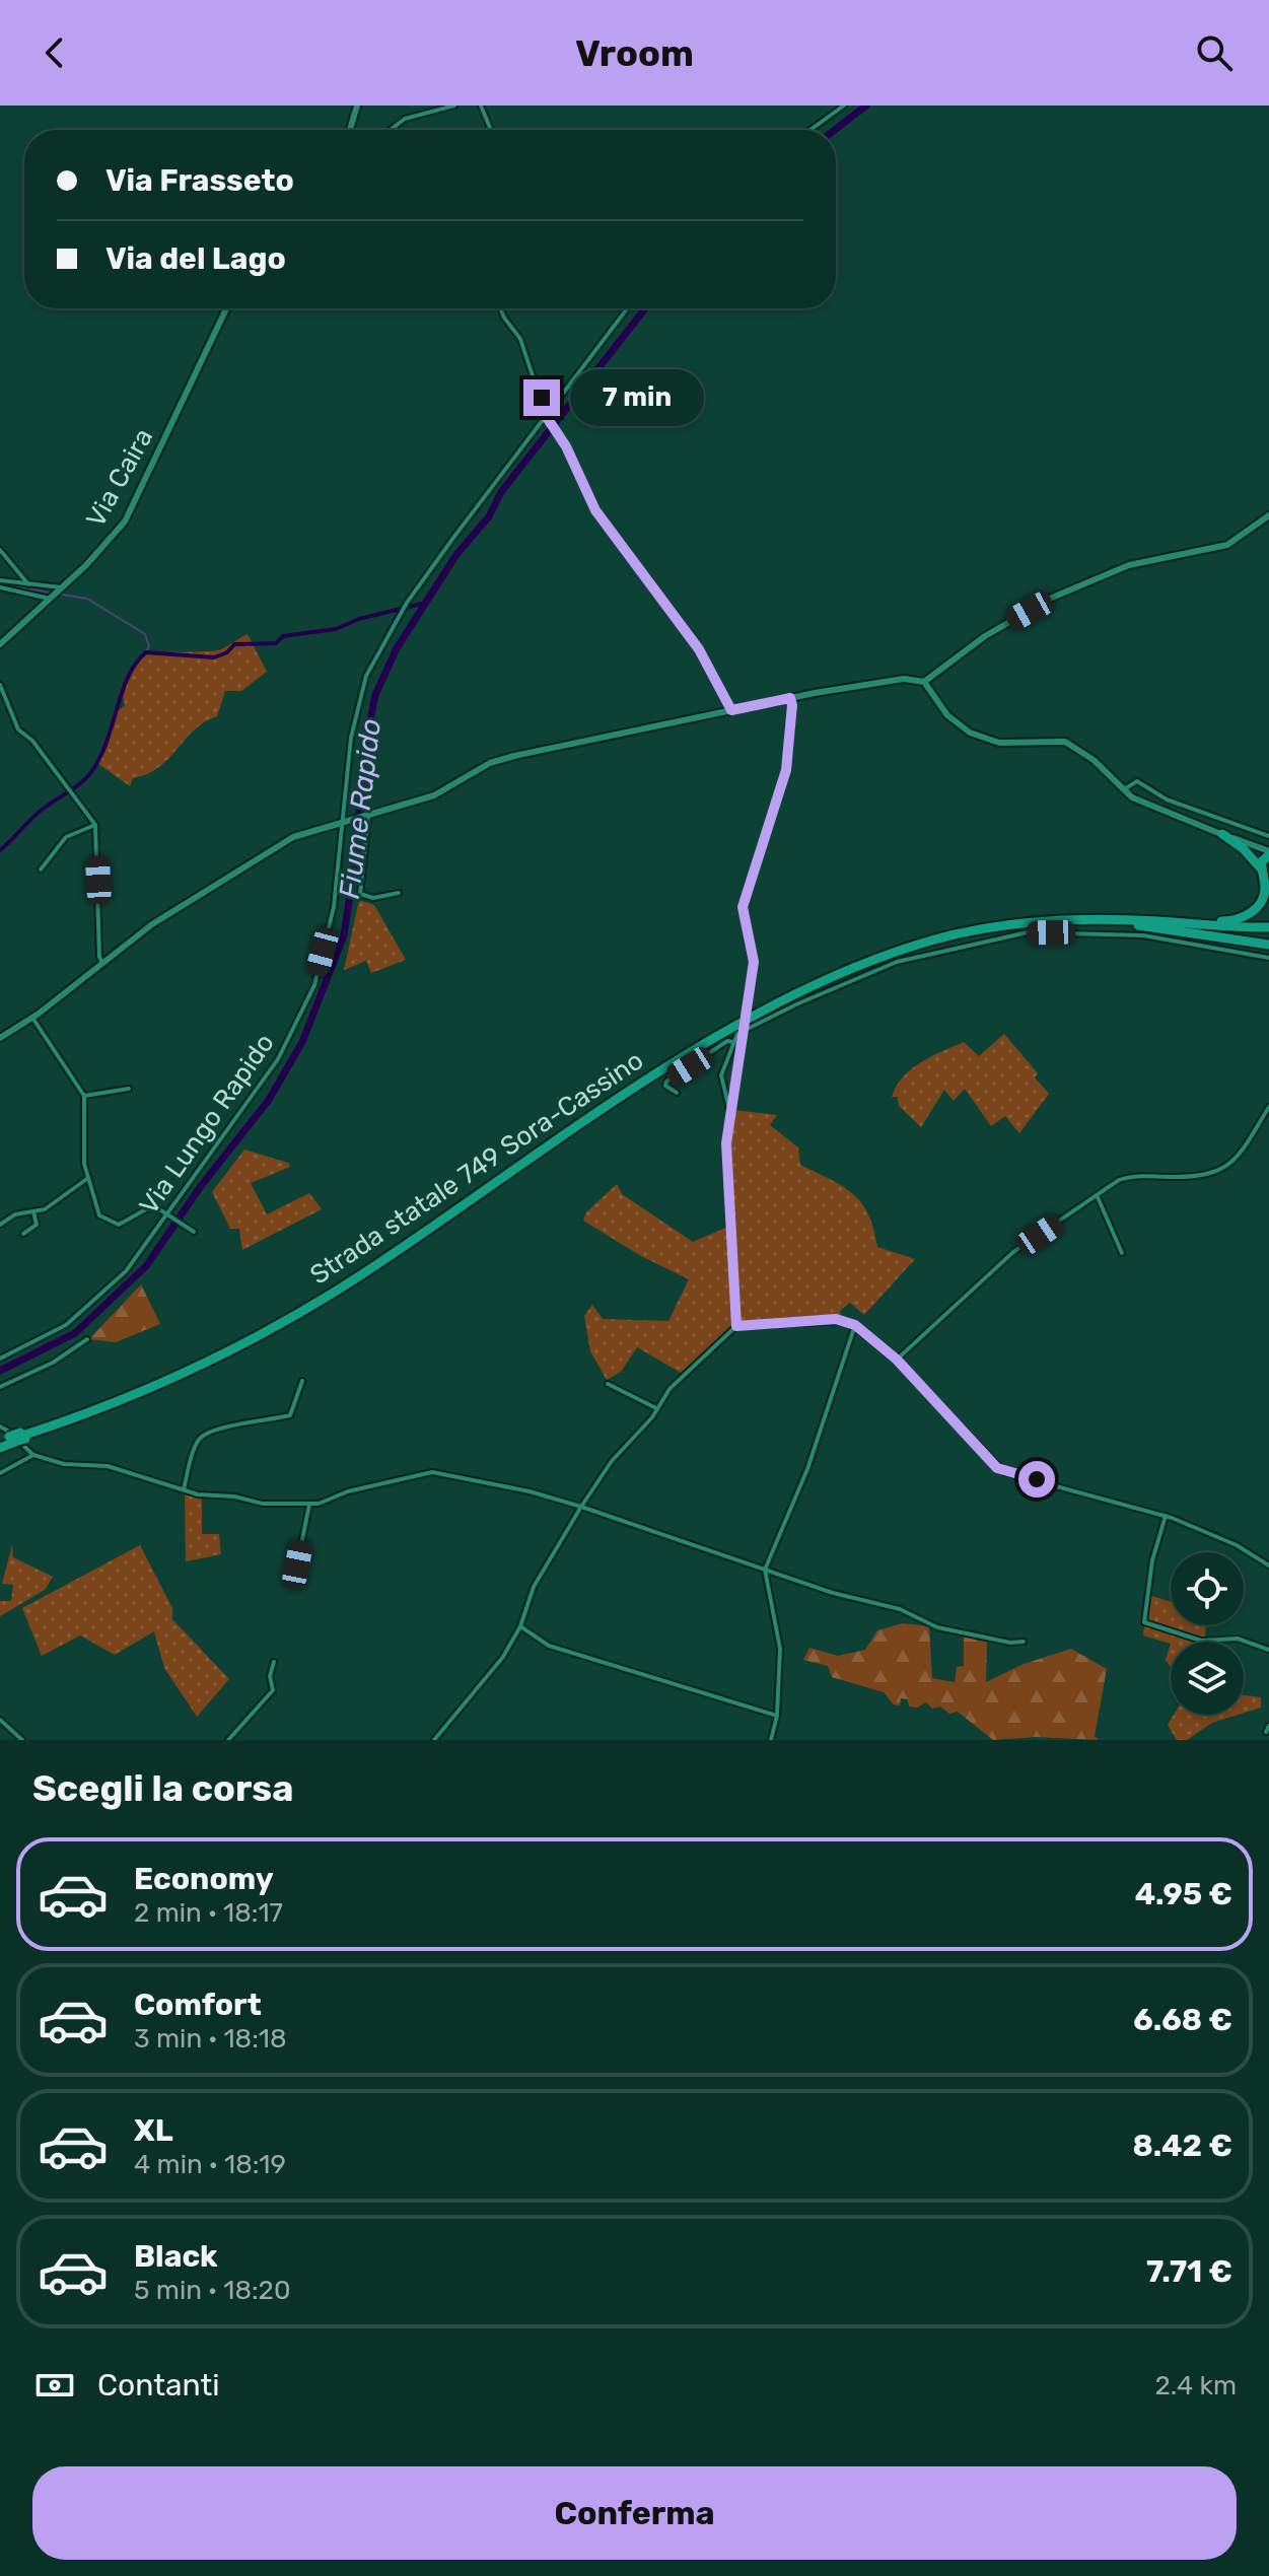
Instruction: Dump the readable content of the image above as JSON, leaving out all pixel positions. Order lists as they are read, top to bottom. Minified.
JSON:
{"streets":{"highway":["Strada statale 749 Sora-Cassino"],"main road":["Via Caira"],"street":["Via Lungo Rapido"]},"water":["Fiume Rapido"],"page":{"header":"Vroom","banner":["Via Frasseto","Via del Lago"],"bubble":"7 min","heading":"Scegli la corsa","list":[{"name":"Economy","note":"2 min · 18:17","value":"4.95 €"},{"name":"Comfort","note":"3 min · 18:18","value":"6.68 €"},{"name":"XL","note":"4 min · 18:19","value":"8.42 €"},{"name":"Black","note":"5 min · 18:20","value":"7.71 €"}],"pay":["Contanti","2.4 km"],"buttons":"Conferma"}}
